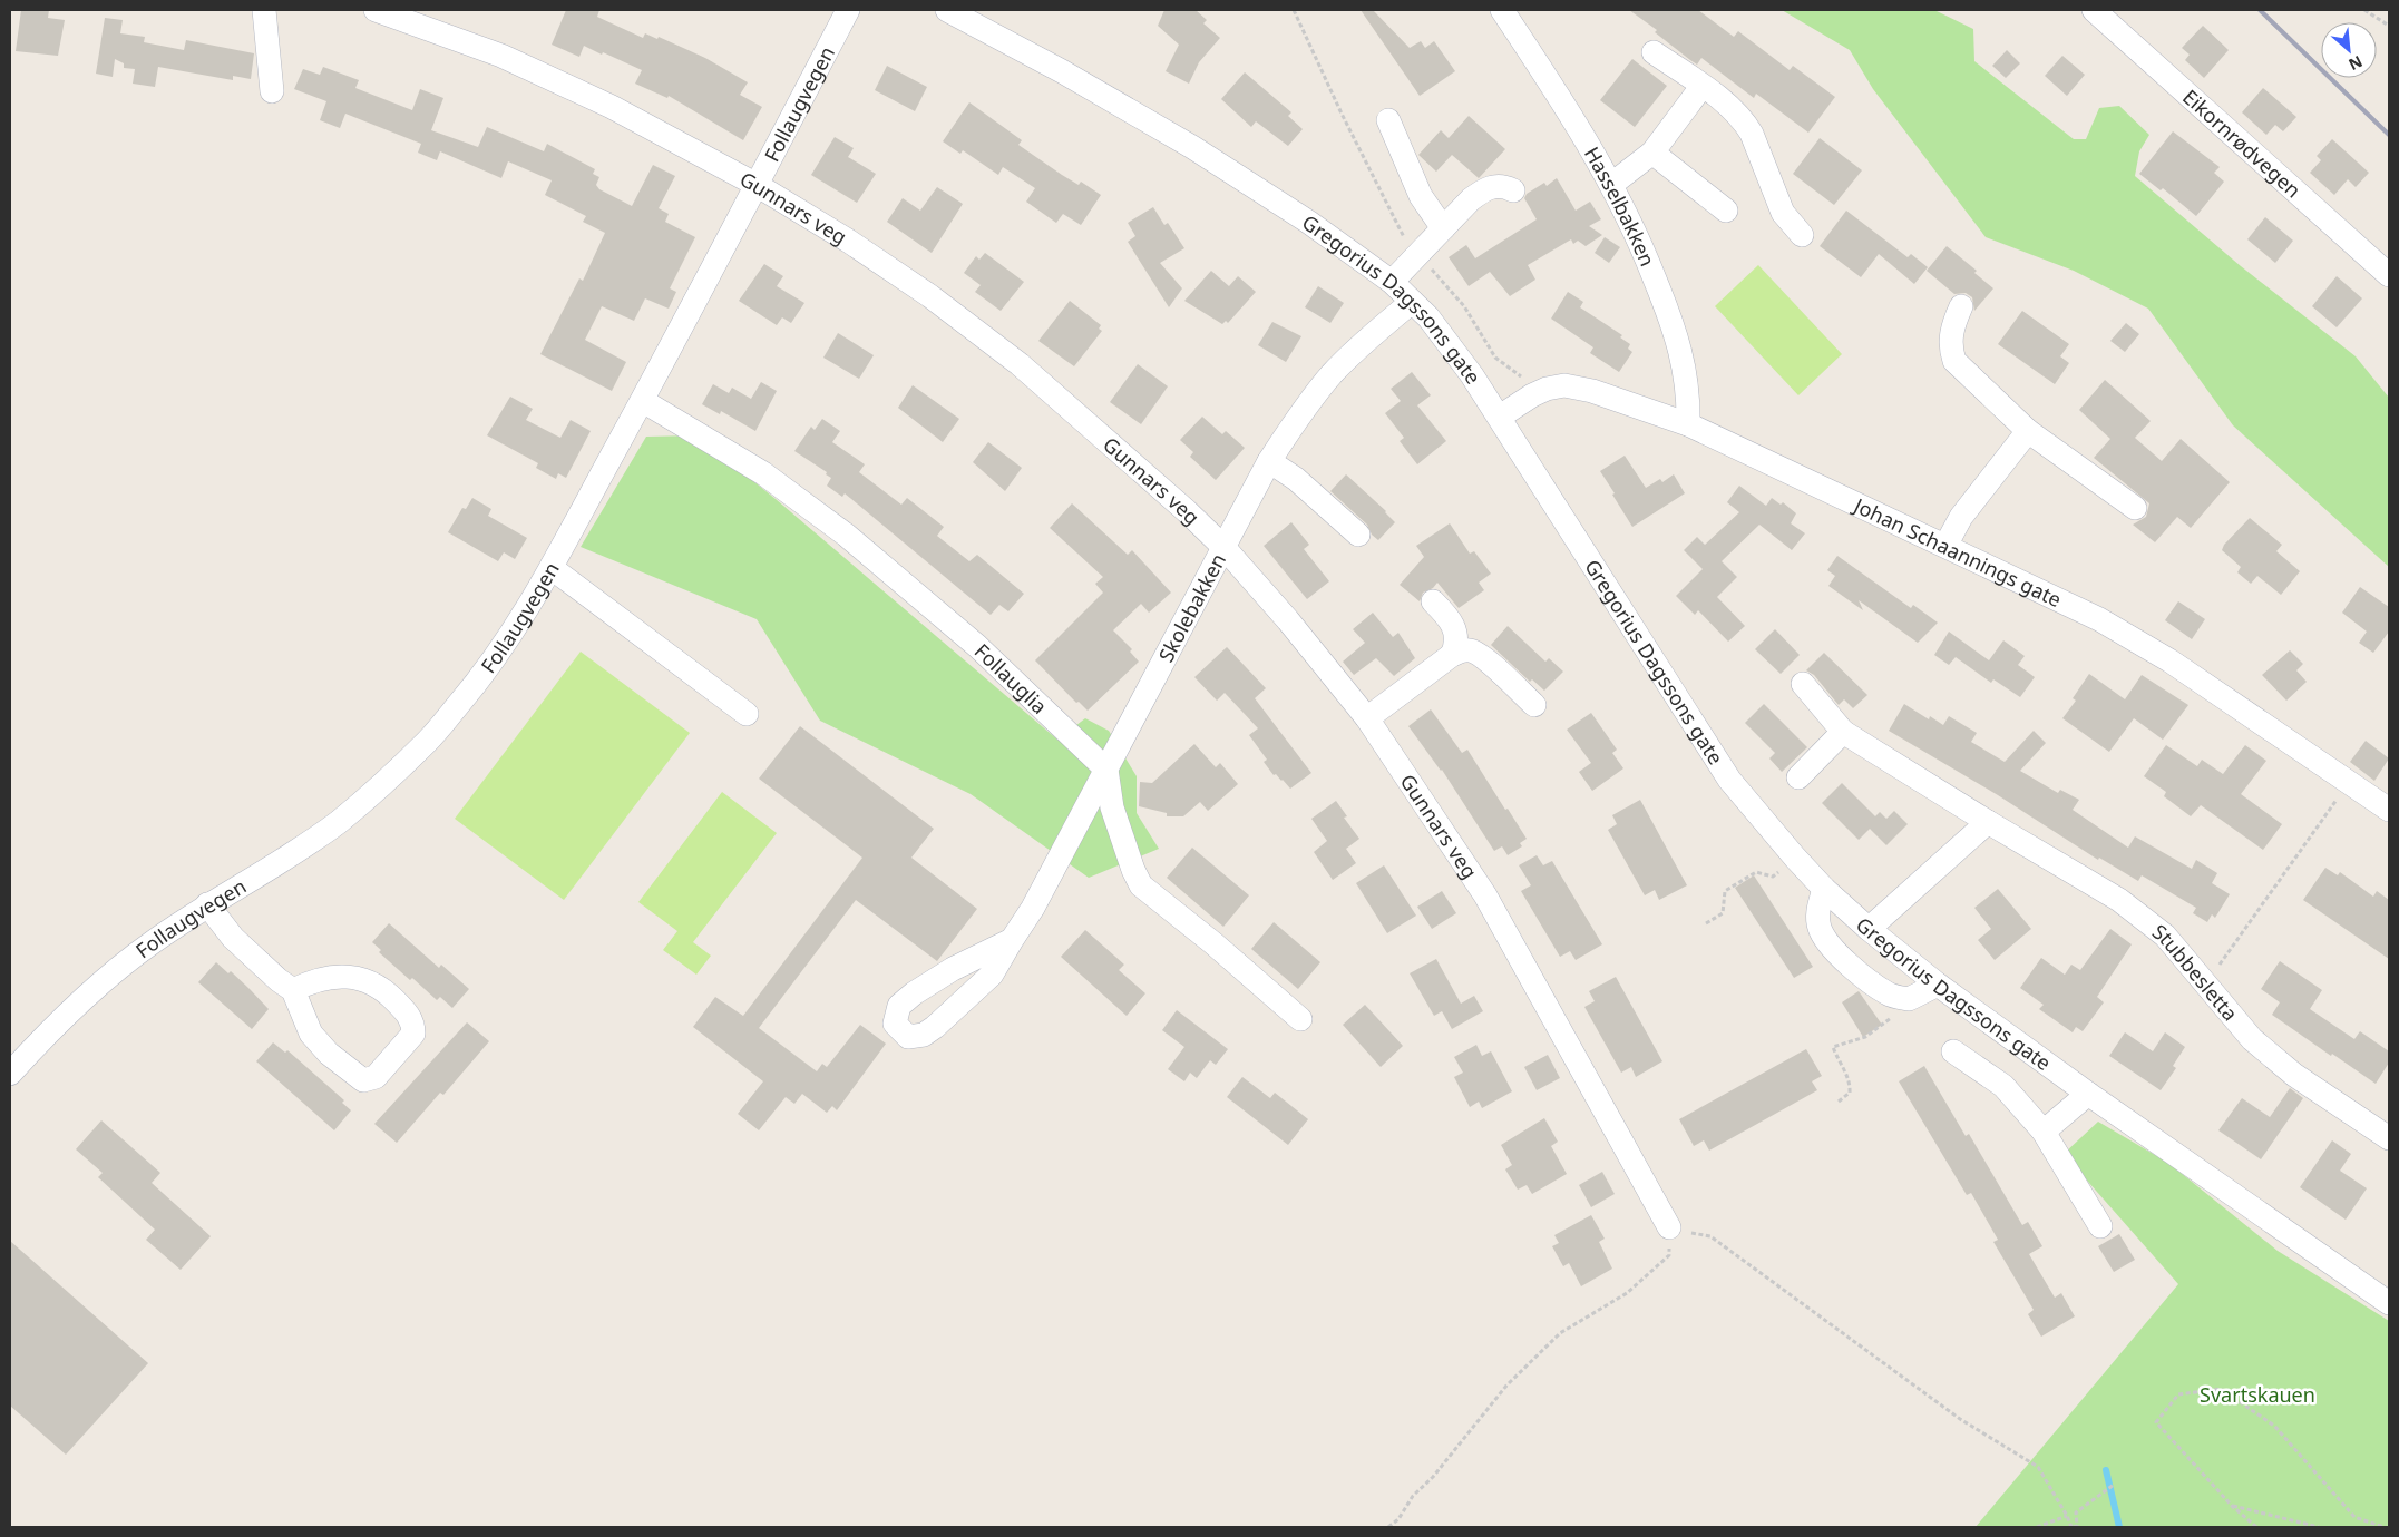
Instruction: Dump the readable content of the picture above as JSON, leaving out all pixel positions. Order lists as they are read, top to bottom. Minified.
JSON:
{"streets":{"street":["Follaugvegen","Eikornrødvegen","Gunnars veg","Hasselbakken","Gregorius Dagssons gate","Johan Schaannings gate","Skolebakken","Follauglia","Stubbesletta"]},"crossings":[["Follaugvegen","Gunnars veg"],["Follaugvegen","Follauglia"],["Gunnars veg","Skolebakken"],["Hasselbakken","Johan Schaannings gate"],["Gregorius Dagssons gate","Johan Schaannings gate"],["Gregorius Dagssons gate","Skolebakken"],["Skolebakken","Follauglia"]],"parks":["Svartskauen"],"north":"bottom right"}
